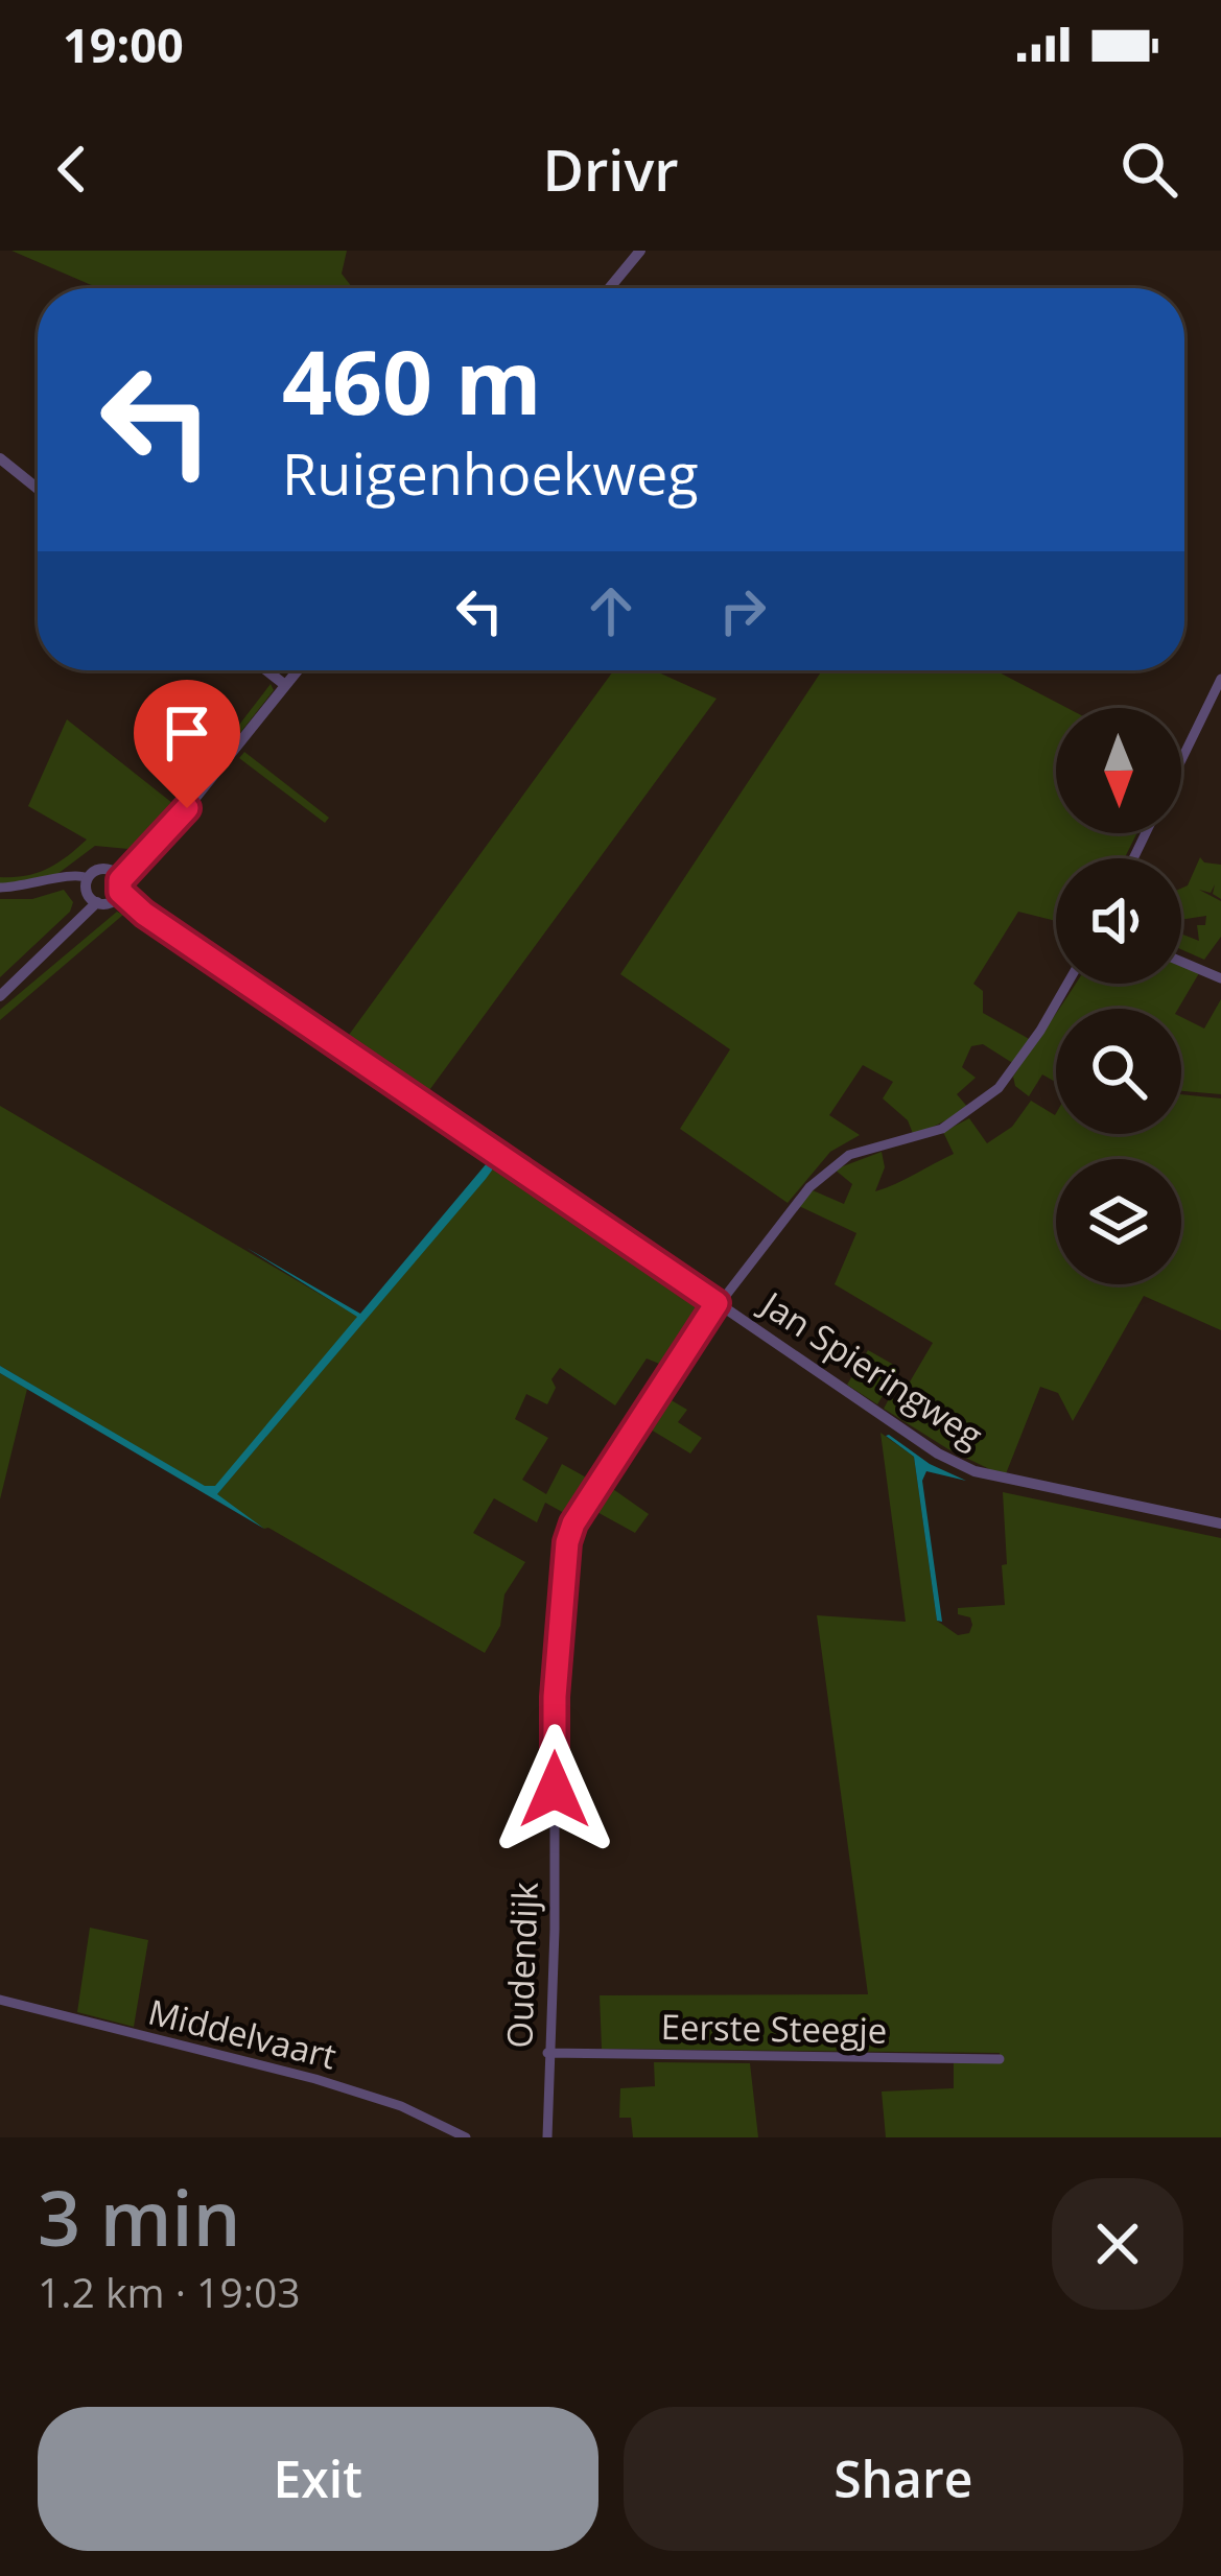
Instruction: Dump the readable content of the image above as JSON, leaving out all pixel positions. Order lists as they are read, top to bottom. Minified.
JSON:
{"streets":{"street":["Jan Spieringweg","Oudendijk","Eerste Steegje","Middelvaart"]},"crossings":[["Jan Spieringweg","Oudendijk"],["Oudendijk","Eerste Steegje"]],"north":"bottom","page":{"status":"19:00","header":"Drivr","turn":["460 m","Ruigenhoekweg"],"heading":["3 min","1.2 km · 19:03"],"buttons":["Exit","Share"]}}
